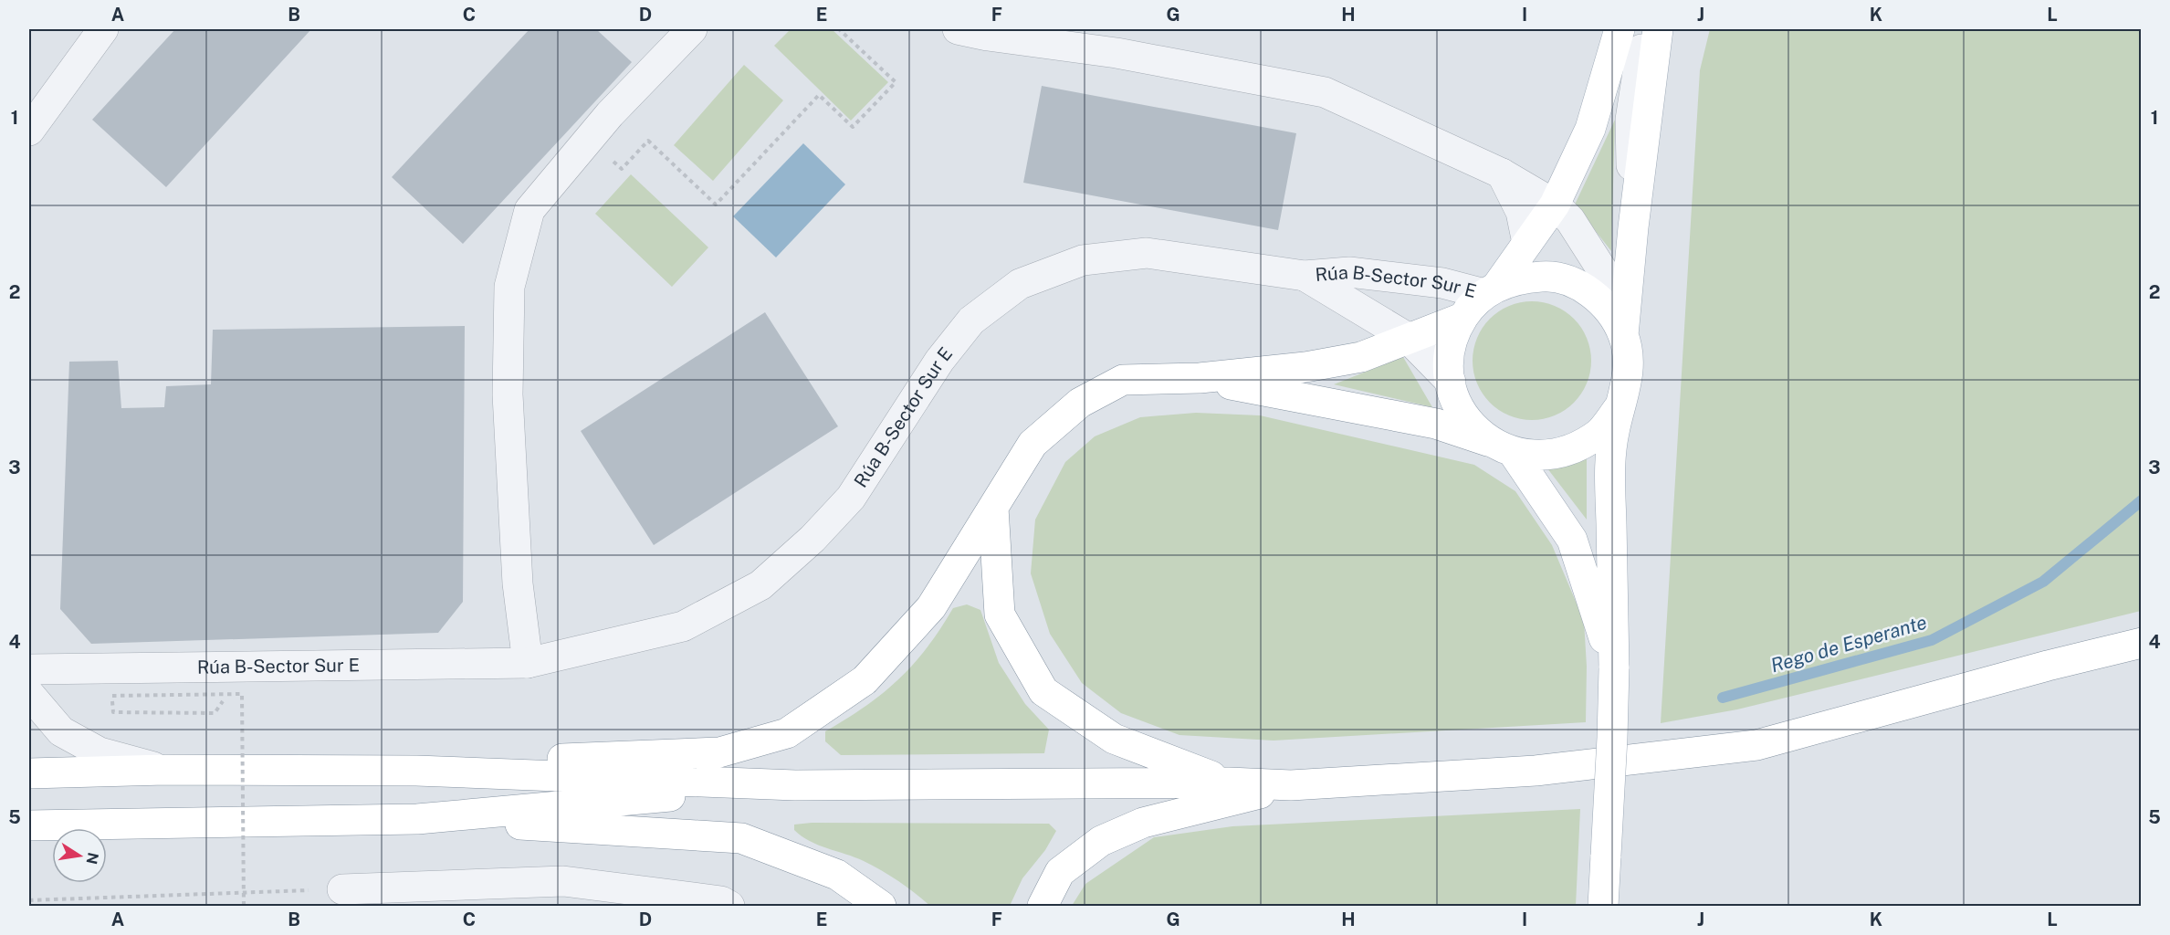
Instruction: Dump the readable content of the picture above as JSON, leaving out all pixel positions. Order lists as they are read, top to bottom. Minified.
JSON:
{"streets":{"street":["Rúa B-Sector Sur E"]},"water":["Rego de Esperante"],"north":"right","grid":{"columns":["A","B","C","D","E","F","G","H","I","J","K","L"],"rows":["1","2","3","4","5"]}}
